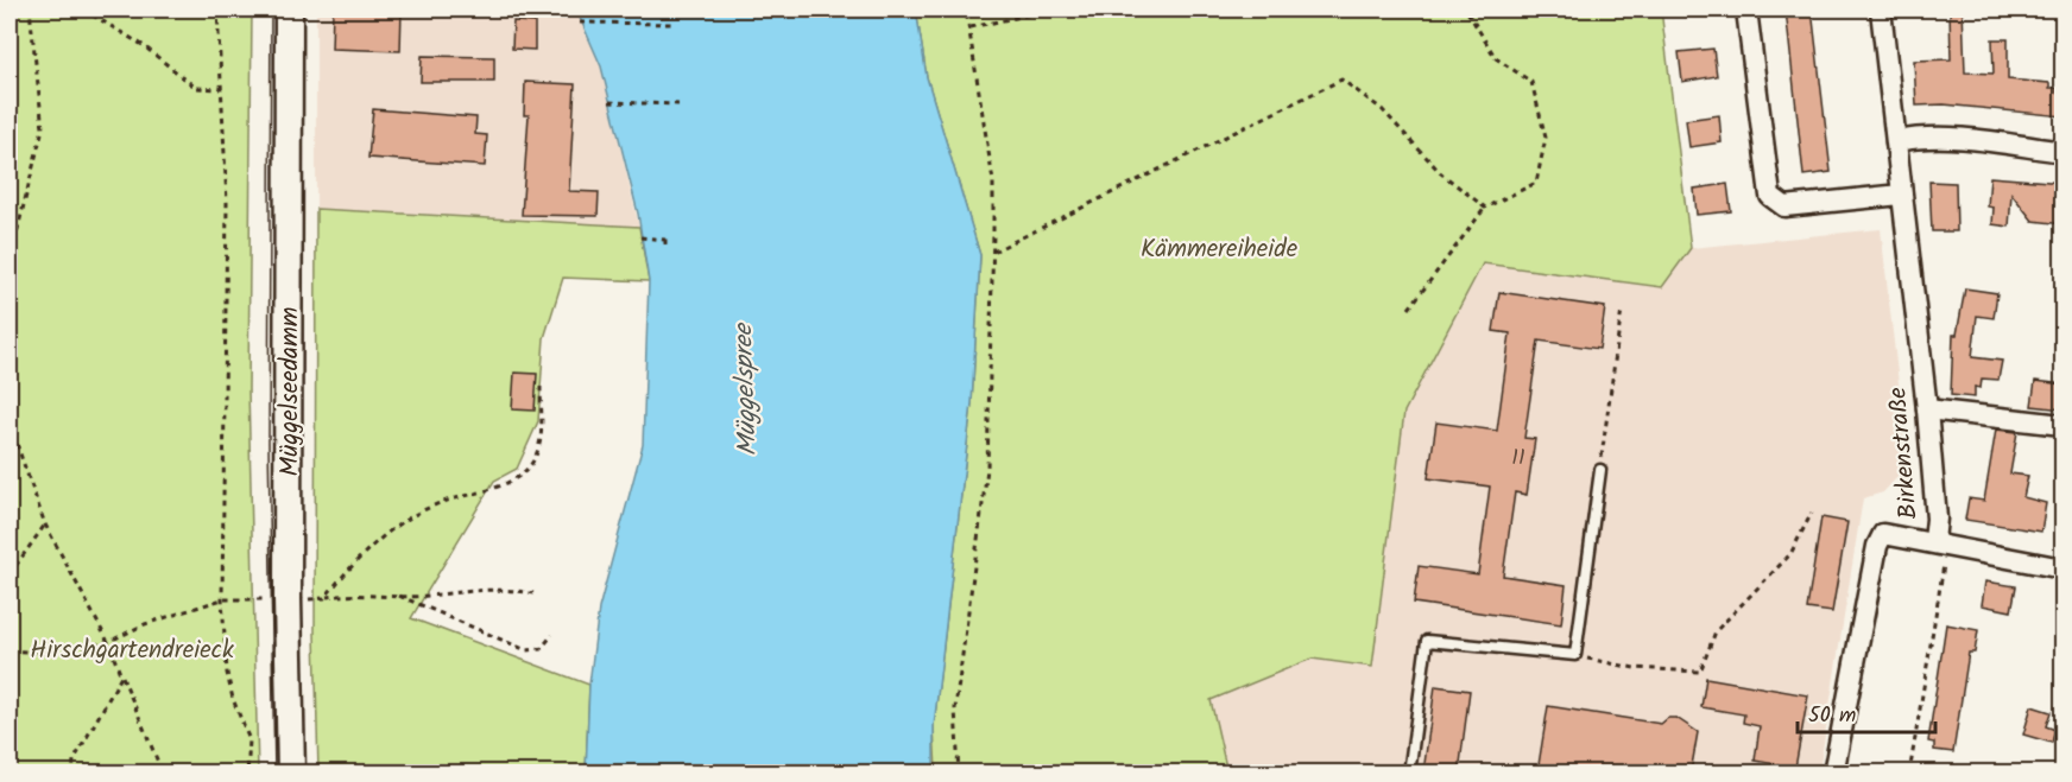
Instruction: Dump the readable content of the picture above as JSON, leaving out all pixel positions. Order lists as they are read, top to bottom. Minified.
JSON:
{"streets":{"main road":["Müggelseedamm"],"street":["Birkenstraße"]},"water":["Müggelspree"],"parks":["Kämmereiheide","Hirschgartendreieck"],"house_numbers":["11"],"scale_bar":"50 m"}
